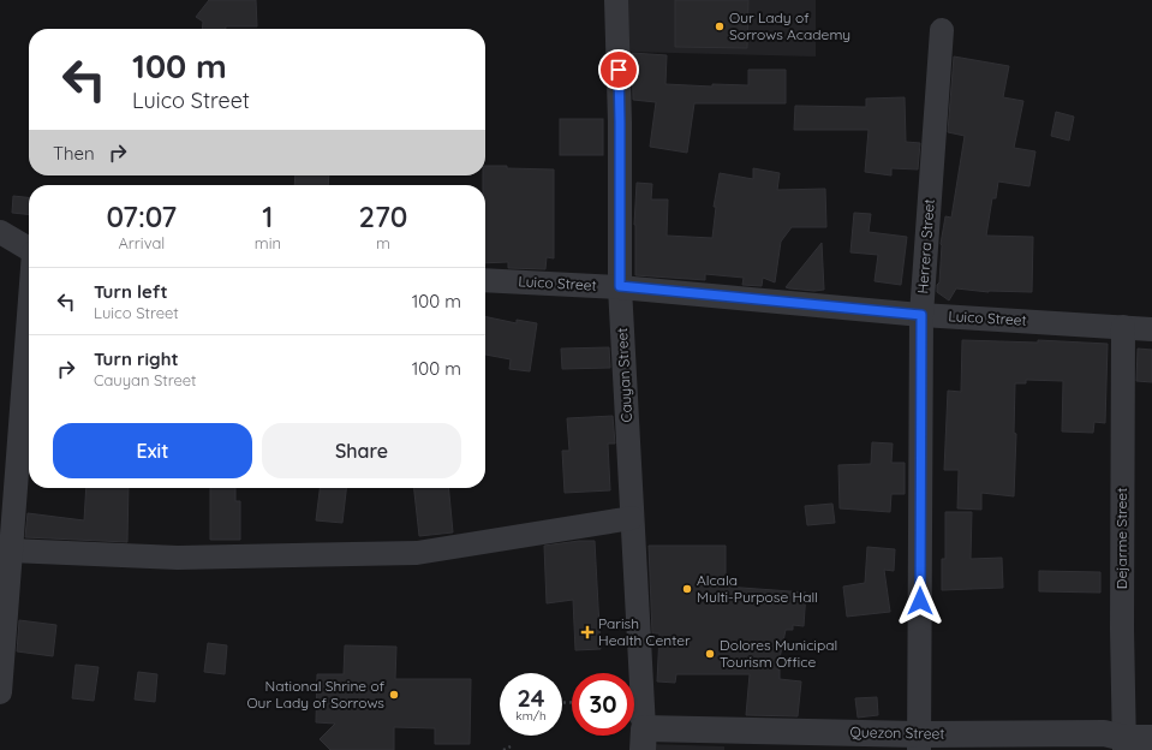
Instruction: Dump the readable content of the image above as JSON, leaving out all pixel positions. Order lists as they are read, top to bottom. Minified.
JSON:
{"streets":{"street":["Herrera Street","Luico Street","Cauyan Street","Dejarme Street","Quezon Street"]},"crossings":[["Herrera Street","Luico Street"],["Herrera Street","Quezon Street"],["Luico Street","Cauyan Street"],["Luico Street","Dejarme Street"],["Cauyan Street","Quezon Street"],["Dejarme Street","Quezon Street"]],"places":{"other":["Our Lady of Sorrows Academy","Alcala Multi-Purpose Hall","Dolores Municipal Tourism Office","National Shrine of Our Lady of Sorrows"],"health":["Parish Health Center"]},"page":{"turn":["100 m","Luico Street"],"then":"Then","eta":["07:07","Arrival","1","min","270","m"],"list":[{"name":"Turn left","note":"Luico Street","value":"100 m"},{"name":"Turn right","note":"Cauyan Street","value":"100 m"}],"buttons":["Exit","Share"],"speed":"24 km/h","limit":"30"}}
